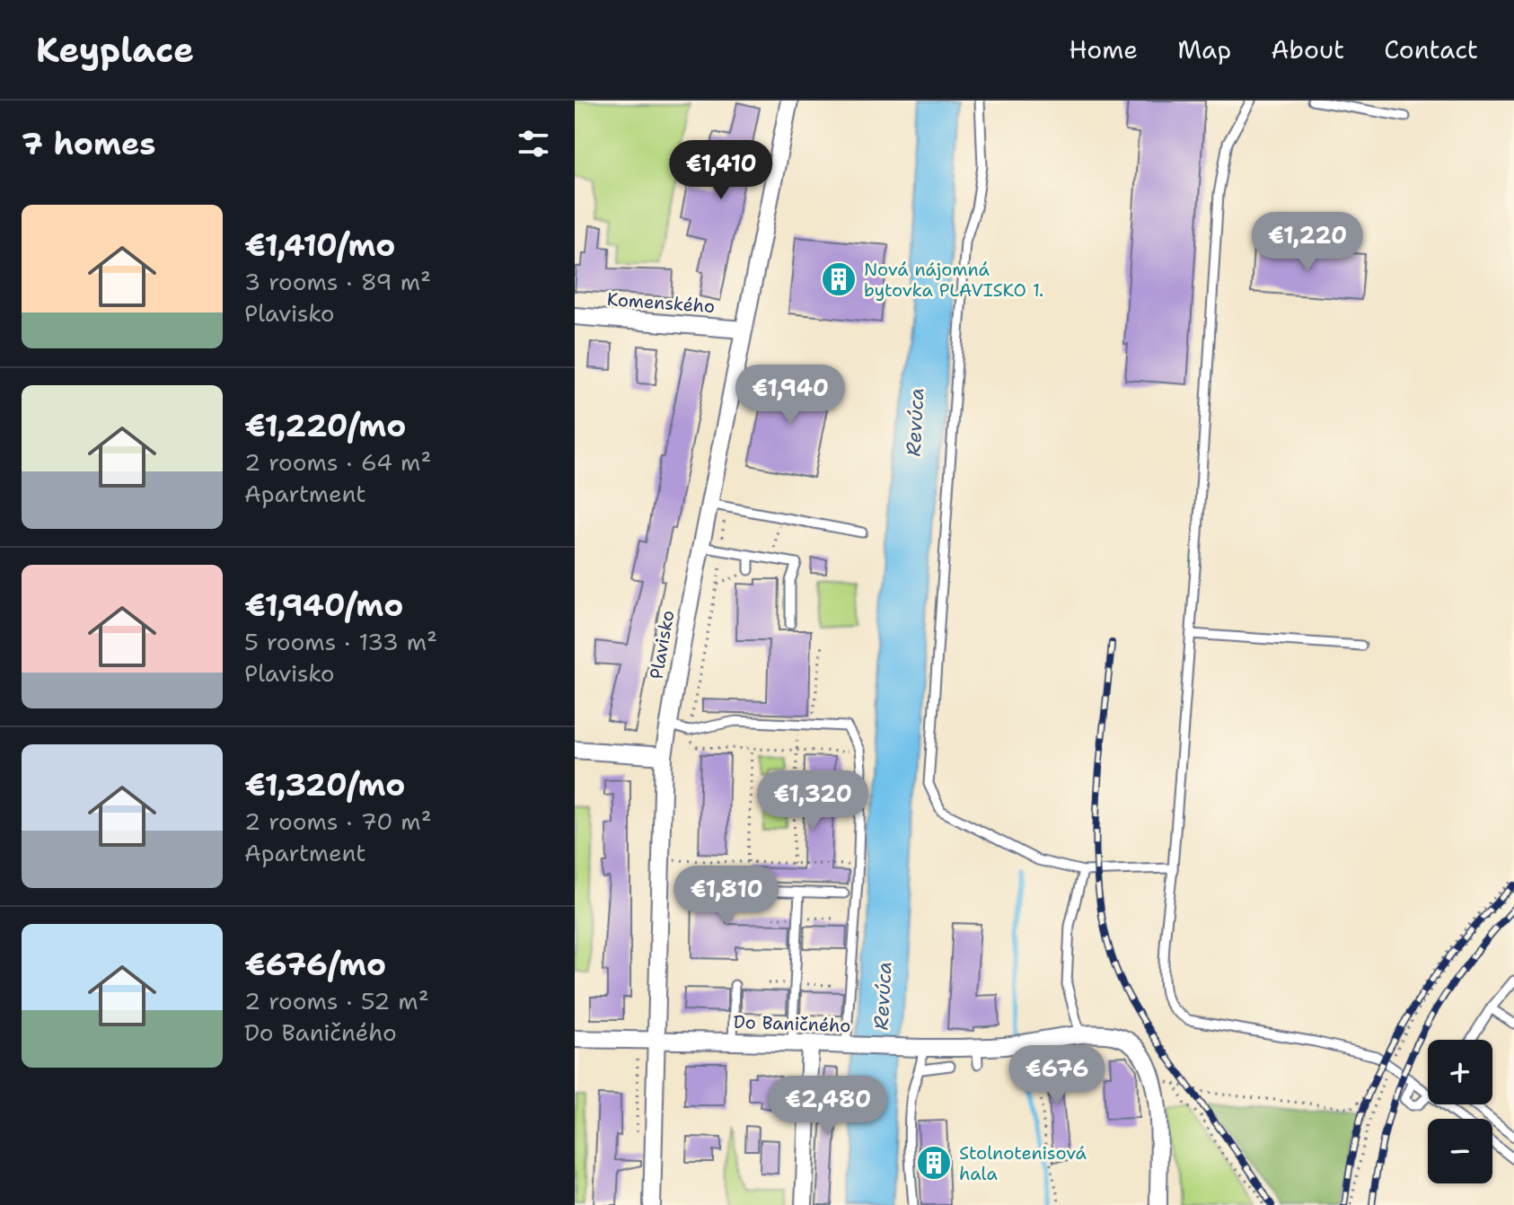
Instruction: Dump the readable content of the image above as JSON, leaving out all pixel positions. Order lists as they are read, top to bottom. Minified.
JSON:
{"streets":{"street":["Komenského","Plavisko","Do Baničného"]},"crossings":[["Komenského","Plavisko"],["Plavisko","Do Baničného"]],"water":["Revúca"],"places":{"building":["Nová nájomná bytovka PLAVISKO 1.","Stolnotenisová hala"]},"page":{"header":"Keyplace","nav":["Home","Map","About","Contact"],"heading":"7 homes","price":["€1,410","€1,220","€1,940","€1,320","€1,810","€676","€2,480"],"list":[{"name":"€1,410/mo","note":"3 rooms · 89 m² · Plavisko"},{"name":"€1,220/mo","note":"2 rooms · 64 m² · Apartment"},{"name":"€1,940/mo","note":"5 rooms · 133 m² · Plavisko"},{"name":"€1,320/mo","note":"2 rooms · 70 m² · Apartment"},{"name":"€676/mo","note":"2 rooms · 52 m² · Do Baničného"}],"map_buttons":["+","−"]}}
